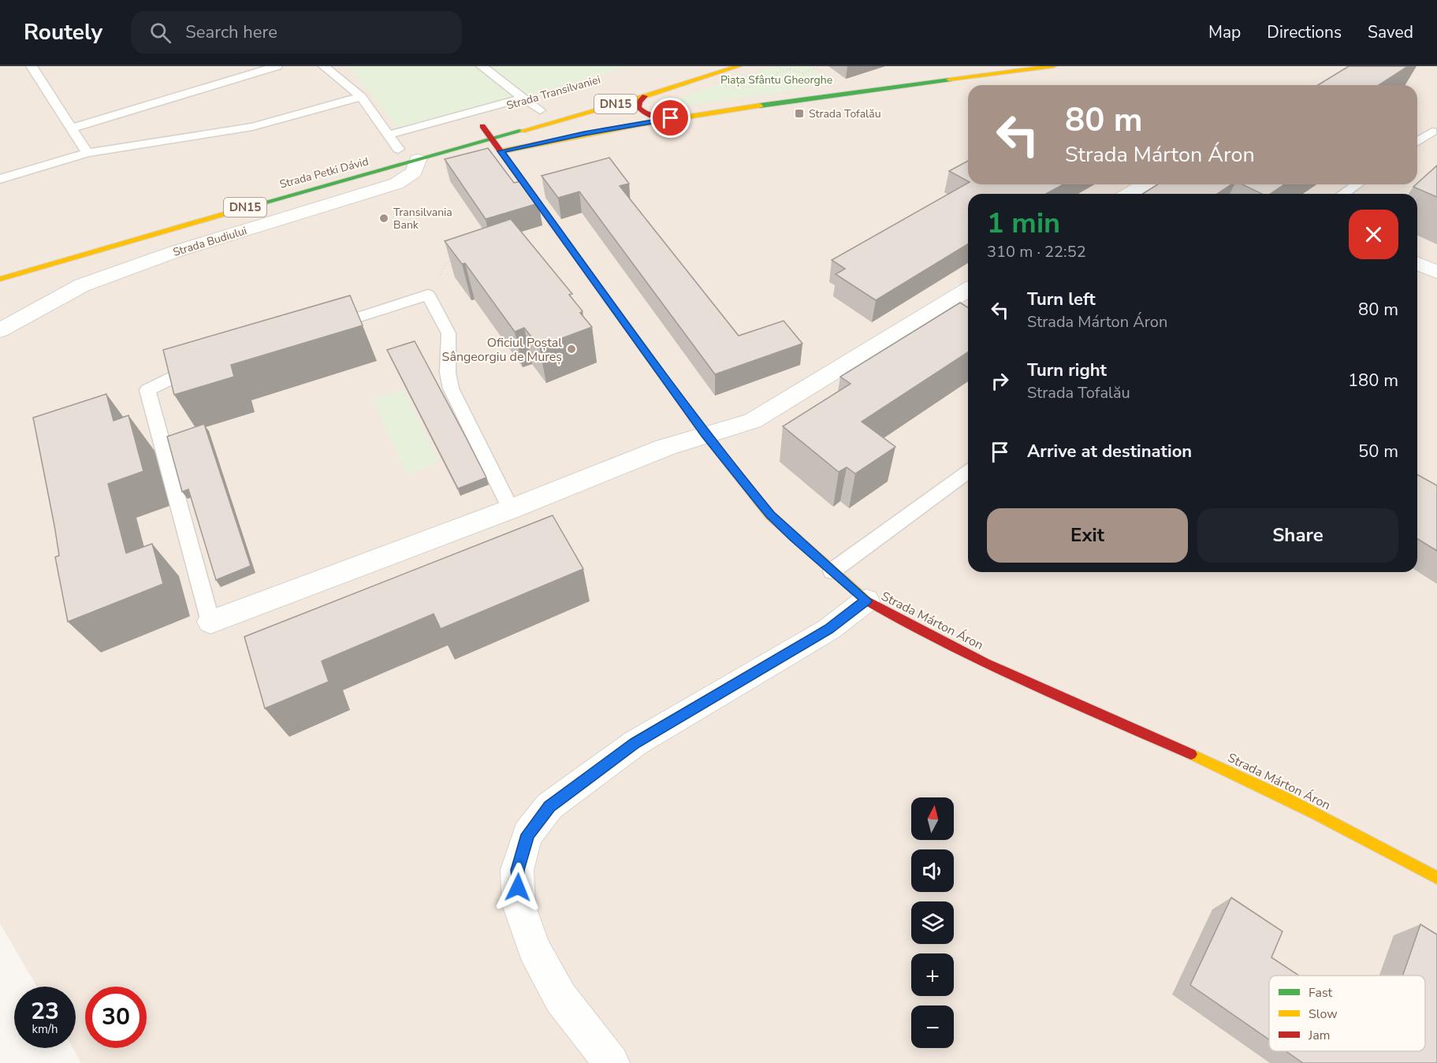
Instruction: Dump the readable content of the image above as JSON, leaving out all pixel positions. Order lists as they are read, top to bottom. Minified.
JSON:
{"streets":{"street":["Strada Transilvaniei","DN15","Strada Petki Dávid","Strada Budiului","Strada Márton Áron"]},"crossings":[["DN15","Strada Petki Dávid"],["DN15","Strada Márton Áron"],["Strada Petki Dávid","Strada Budiului"],["Strada Petki Dávid","Strada Márton Áron"]],"parks":["Piața Sfântu Gheorghe"],"places":{"transit":["Strada Tofalău"],"other":["Transilvania Bank","Oficiul Poștal Sângeorgiu de Mureș"]},"legend":["Fast","Slow","Jam"],"north":"top","page":{"header":"Routely","search":"Search here","nav":["Map","Directions","Saved"],"turn":["80 m","Strada Márton Áron"],"heading":["1 min","310 m · 22:52"],"list":[{"name":"Turn left","note":"Strada Márton Áron","value":"80 m"},{"name":"Turn right","note":"Strada Tofalău","value":"180 m"},{"name":"Arrive at destination","value":"50 m"}],"buttons":["Exit","Share"],"map_buttons":["+","−"],"speed":"23 km/h","limit":"30"}}
